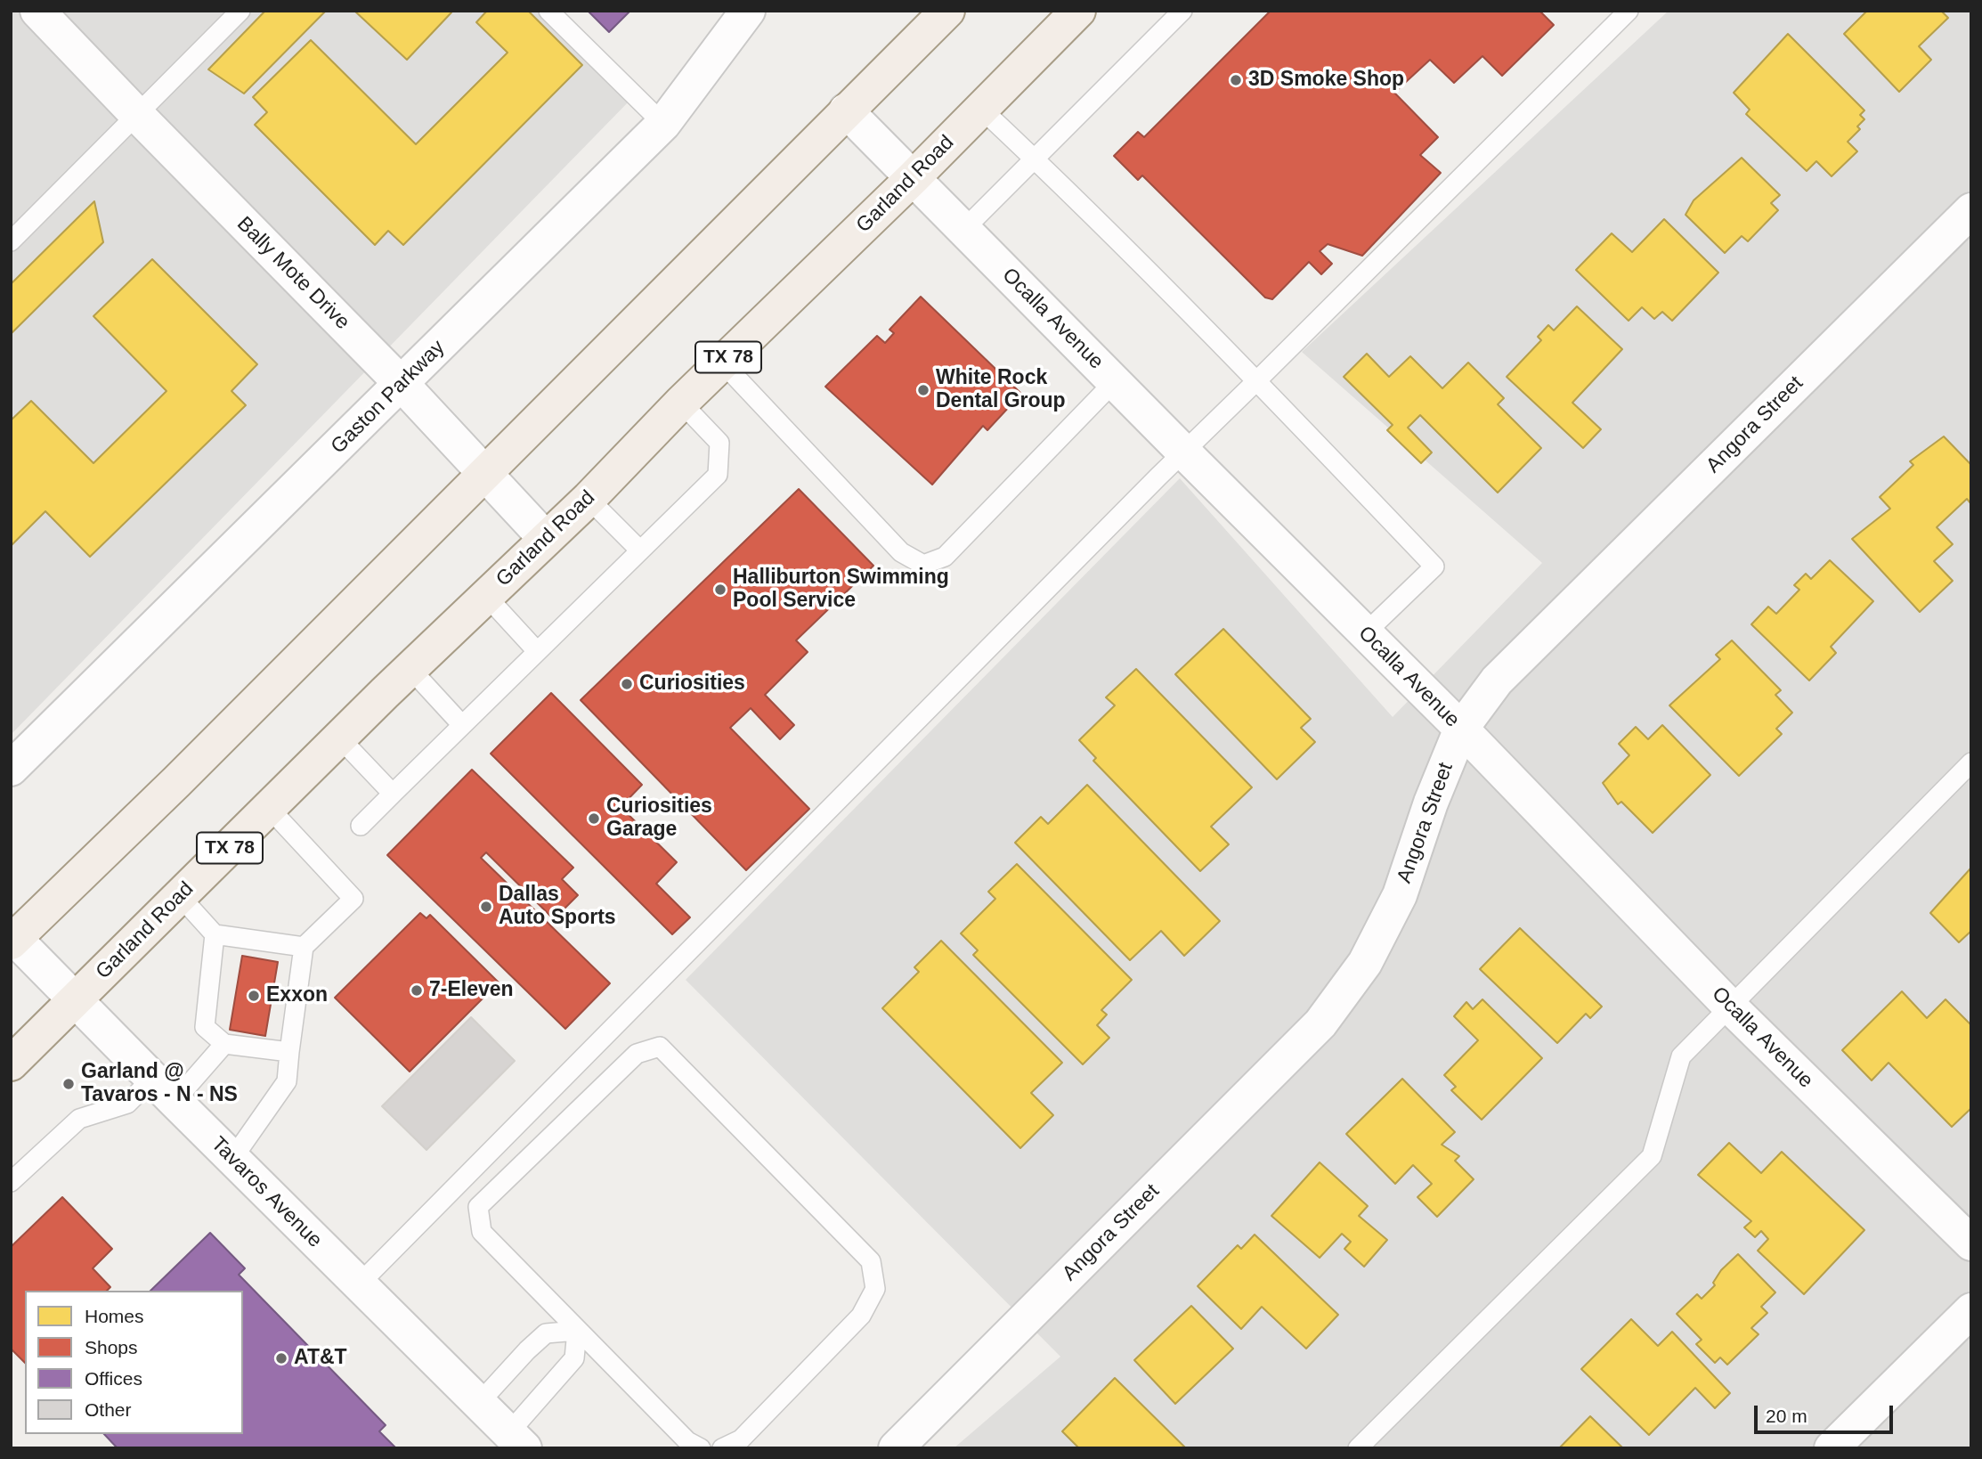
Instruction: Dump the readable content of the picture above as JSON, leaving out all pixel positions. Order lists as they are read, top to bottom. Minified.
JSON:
{"streets":{"main road":["Garland Road","TX 78"],"street":["Bally Mote Drive","Ocalla Avenue","Gaston Parkway","Angora Street","Tavaros Avenue"]},"crossings":[["Garland Road","Bally Mote Drive"],["Garland Road","Ocalla Avenue"],["Garland Road","Tavaros Avenue"],["Bally Mote Drive","Gaston Parkway"],["Ocalla Avenue","Angora Street"]],"places":["3D Smoke Shop","White Rock Dental Group","Halliburton Swimming Pool Service","Curiosities","Curiosities Garage","Dallas Auto Sports","7-Eleven","Exxon","Garland @ Tavaros - N - NS","AT&T"],"legend":["Homes","Shops","Offices","Other"],"scale_bar":"20 m"}
